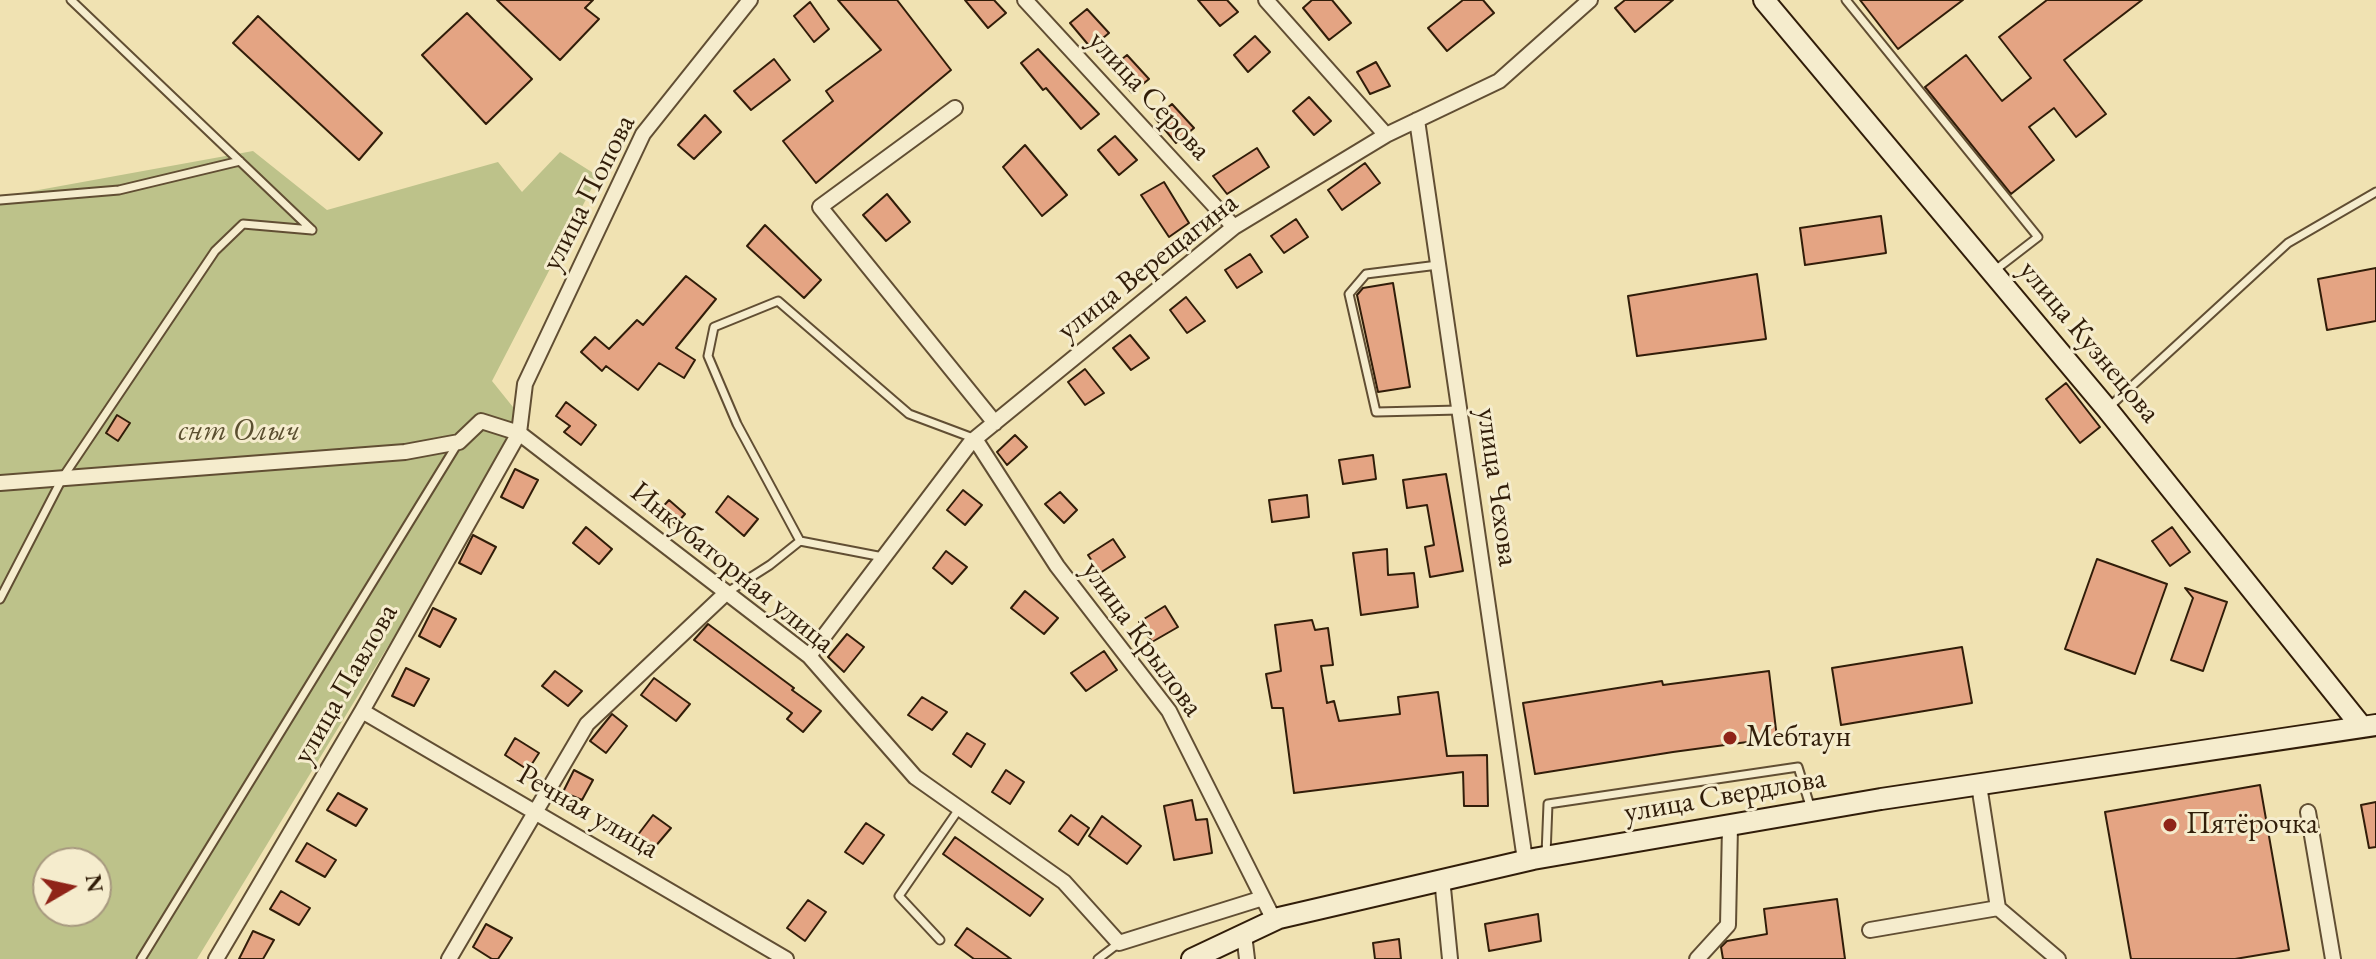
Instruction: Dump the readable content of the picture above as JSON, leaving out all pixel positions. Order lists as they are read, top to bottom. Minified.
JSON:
{"streets":{"main road":["улица Кузнецова","улица Свердлова"],"street":["улица Серова","улица Попова","улица Верещагина","улица Чехова","Инкубаторная улица","улица Крылова","улица Павлова","Речная улица"]},"crossings":[["улица Серова","улица Верещагина"],["улица Попова","Инкубаторная улица"],["улица Попова","улица Павлова"],["улица Верещагина","улица Чехова"],["улица Верещагина","Инкубаторная улица"],["улица Верещагина","улица Крылова"],["улица Кузнецова","улица Свердлова"],["улица Чехова","улица Свердлова"],["Инкубаторная улица","улица Павлова"],["улица Крылова","улица Свердлова"],["улица Павлова","Речная улица"]],"parks":["снт Олыч"],"places":["Мебтаун","Пятёрочка"],"north":"right"}
